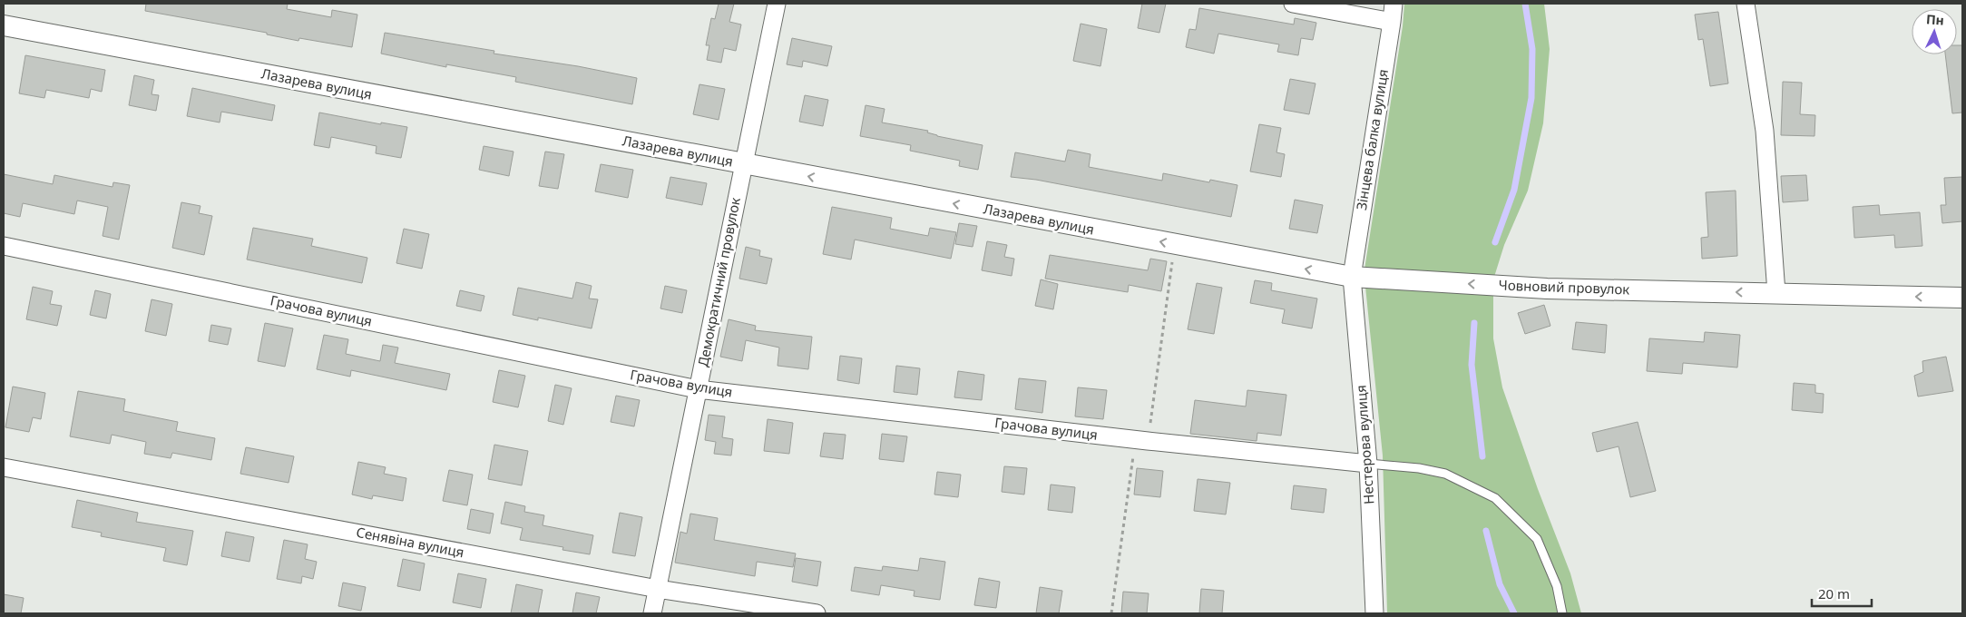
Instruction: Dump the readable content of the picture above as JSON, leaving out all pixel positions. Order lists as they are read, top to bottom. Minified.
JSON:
{"streets":{"street":["Лазарева вулиця","Зінцева балка вулиця","Демократичний провулок","Човновий провулок","Грачова вулиця","Нестерова вулиця","Сенявіна вулиця"]},"crossings":[["Лазарева вулиця","Зінцева балка вулиця"],["Лазарева вулиця","Демократичний провулок"],["Лазарева вулиця","Човновий провулок"],["Лазарева вулиця","Нестерова вулиця"],["Зінцева балка вулиця","Човновий провулок"],["Зінцева балка вулиця","Нестерова вулиця"],["Демократичний провулок","Грачова вулиця"],["Демократичний провулок","Сенявіна вулиця"],["Човновий провулок","Нестерова вулиця"],["Грачова вулиця","Нестерова вулиця"]],"one_way":["Лазарева вулиця","Човновий провулок"],"scale_bar":"20 m","north":"top"}
